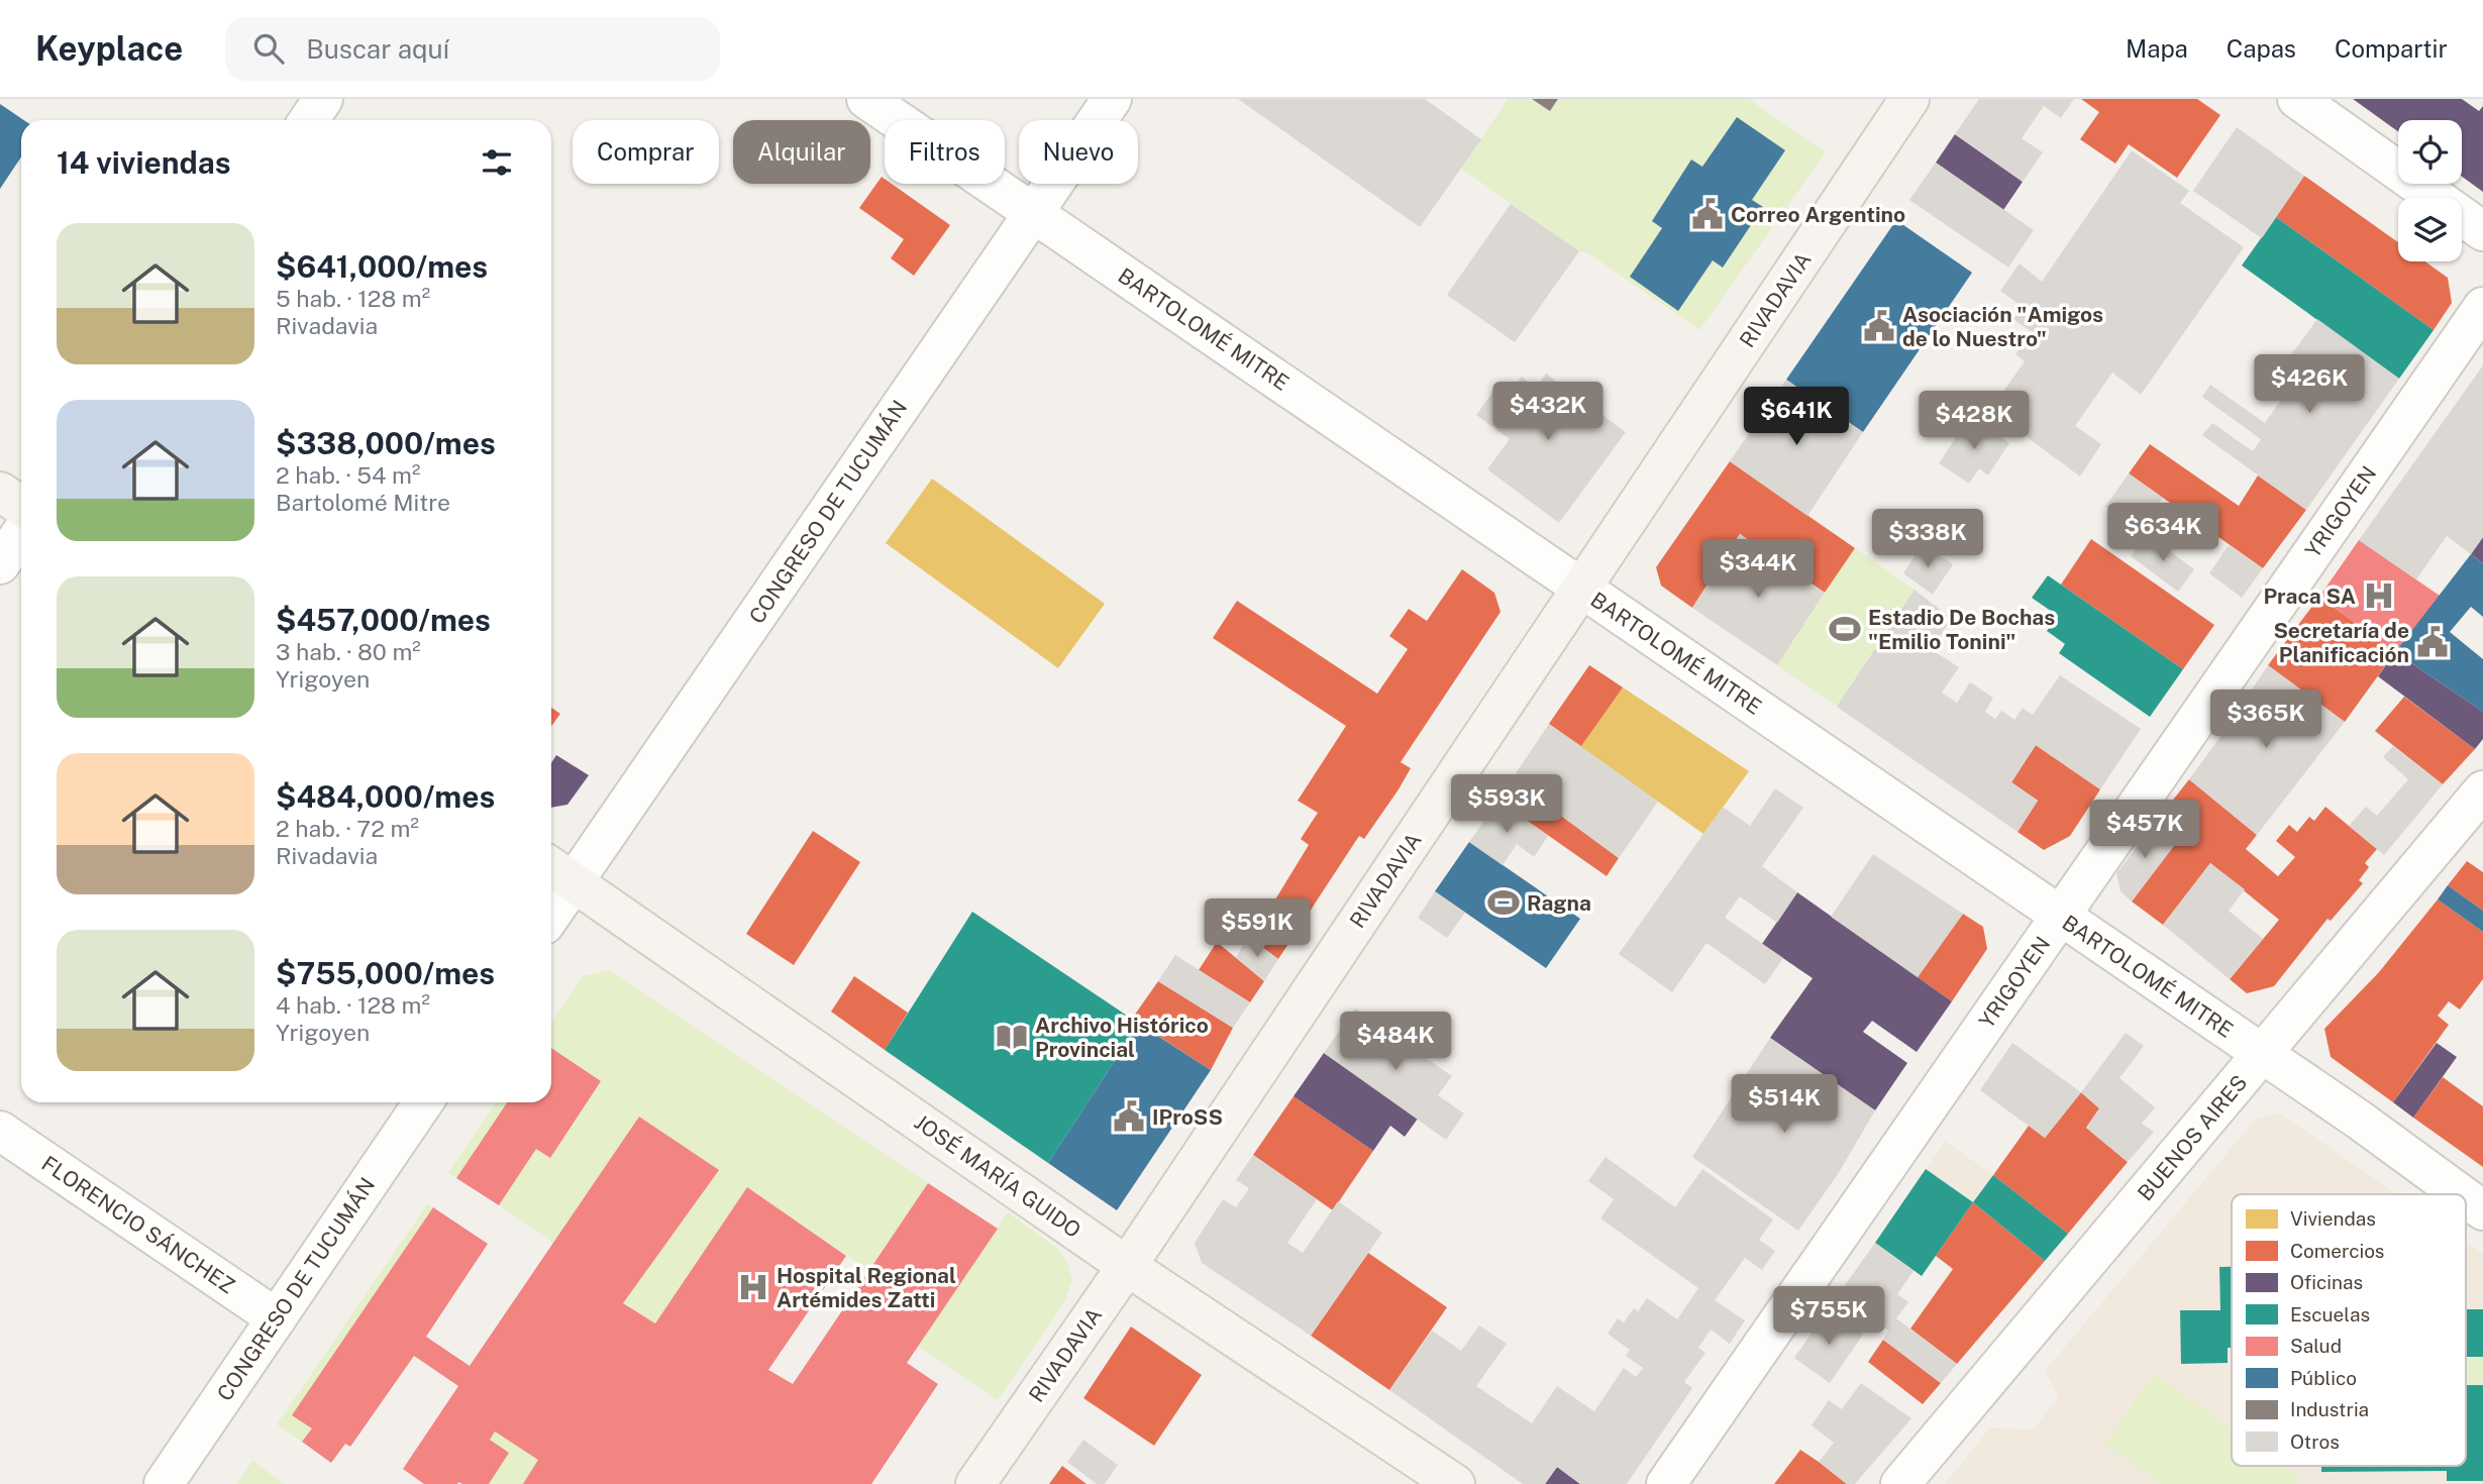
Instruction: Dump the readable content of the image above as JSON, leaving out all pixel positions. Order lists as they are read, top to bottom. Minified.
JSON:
{"streets":{"main road":["RIVADAVIA","JOSÉ MARÍA GUIDO"],"street":["BARTOLOMÉ MITRE","CONGRESO DE TUCUMÁN","YRIGOYEN","BUENOS AIRES","FLORENCIO SÁNCHEZ"]},"crossings":[["RIVADAVIA","BARTOLOMÉ MITRE"],["RIVADAVIA","JOSÉ MARÍA GUIDO"],["BARTOLOMÉ MITRE","CONGRESO DE TUCUMÁN"],["BARTOLOMÉ MITRE","YRIGOYEN"],["BARTOLOMÉ MITRE","BUENOS AIRES"],["CONGRESO DE TUCUMÁN","JOSÉ MARÍA GUIDO"],["CONGRESO DE TUCUMÁN","FLORENCIO SÁNCHEZ"]],"places":{"public building":["Correo Argentino","Asociación \"Amigos de lo Nuestro\"","Secretaría de Planificación","IProSS"],"hospital":["Praca SA","Hospital Regional Artémides Zatti"],"sports":["Estadio De Bochas \"Emilio Tonini\"","Ragna"],"library":["Archivo Histórico Provincial"]},"legend":["Viviendas","Comercios","Oficinas","Escuelas","Salud","Público","Industria","Otros"],"page":{"header":"Keyplace","search":"Buscar aquí","nav":["Mapa","Capas","Compartir"],"chip":["Comprar","Alquilar","Filtros","Nuevo"],"heading":"14 viviendas","list":[{"name":"$641,000/mes","note":"5 hab. · 128 m² · Rivadavia"},{"name":"$338,000/mes","note":"2 hab. · 54 m² · Bartolomé Mitre"},{"name":"$457,000/mes","note":"3 hab. · 80 m² · Yrigoyen"},{"name":"$484,000/mes","note":"2 hab. · 72 m² · Rivadavia"},{"name":"$755,000/mes","note":"4 hab. · 128 m² · Yrigoyen"}],"price":["$426K","$432K","$641K","$428K","$634K","$338K","$344K","$365K","$593K","$457K","$591K","$484K","$514K","$755K"]}}
